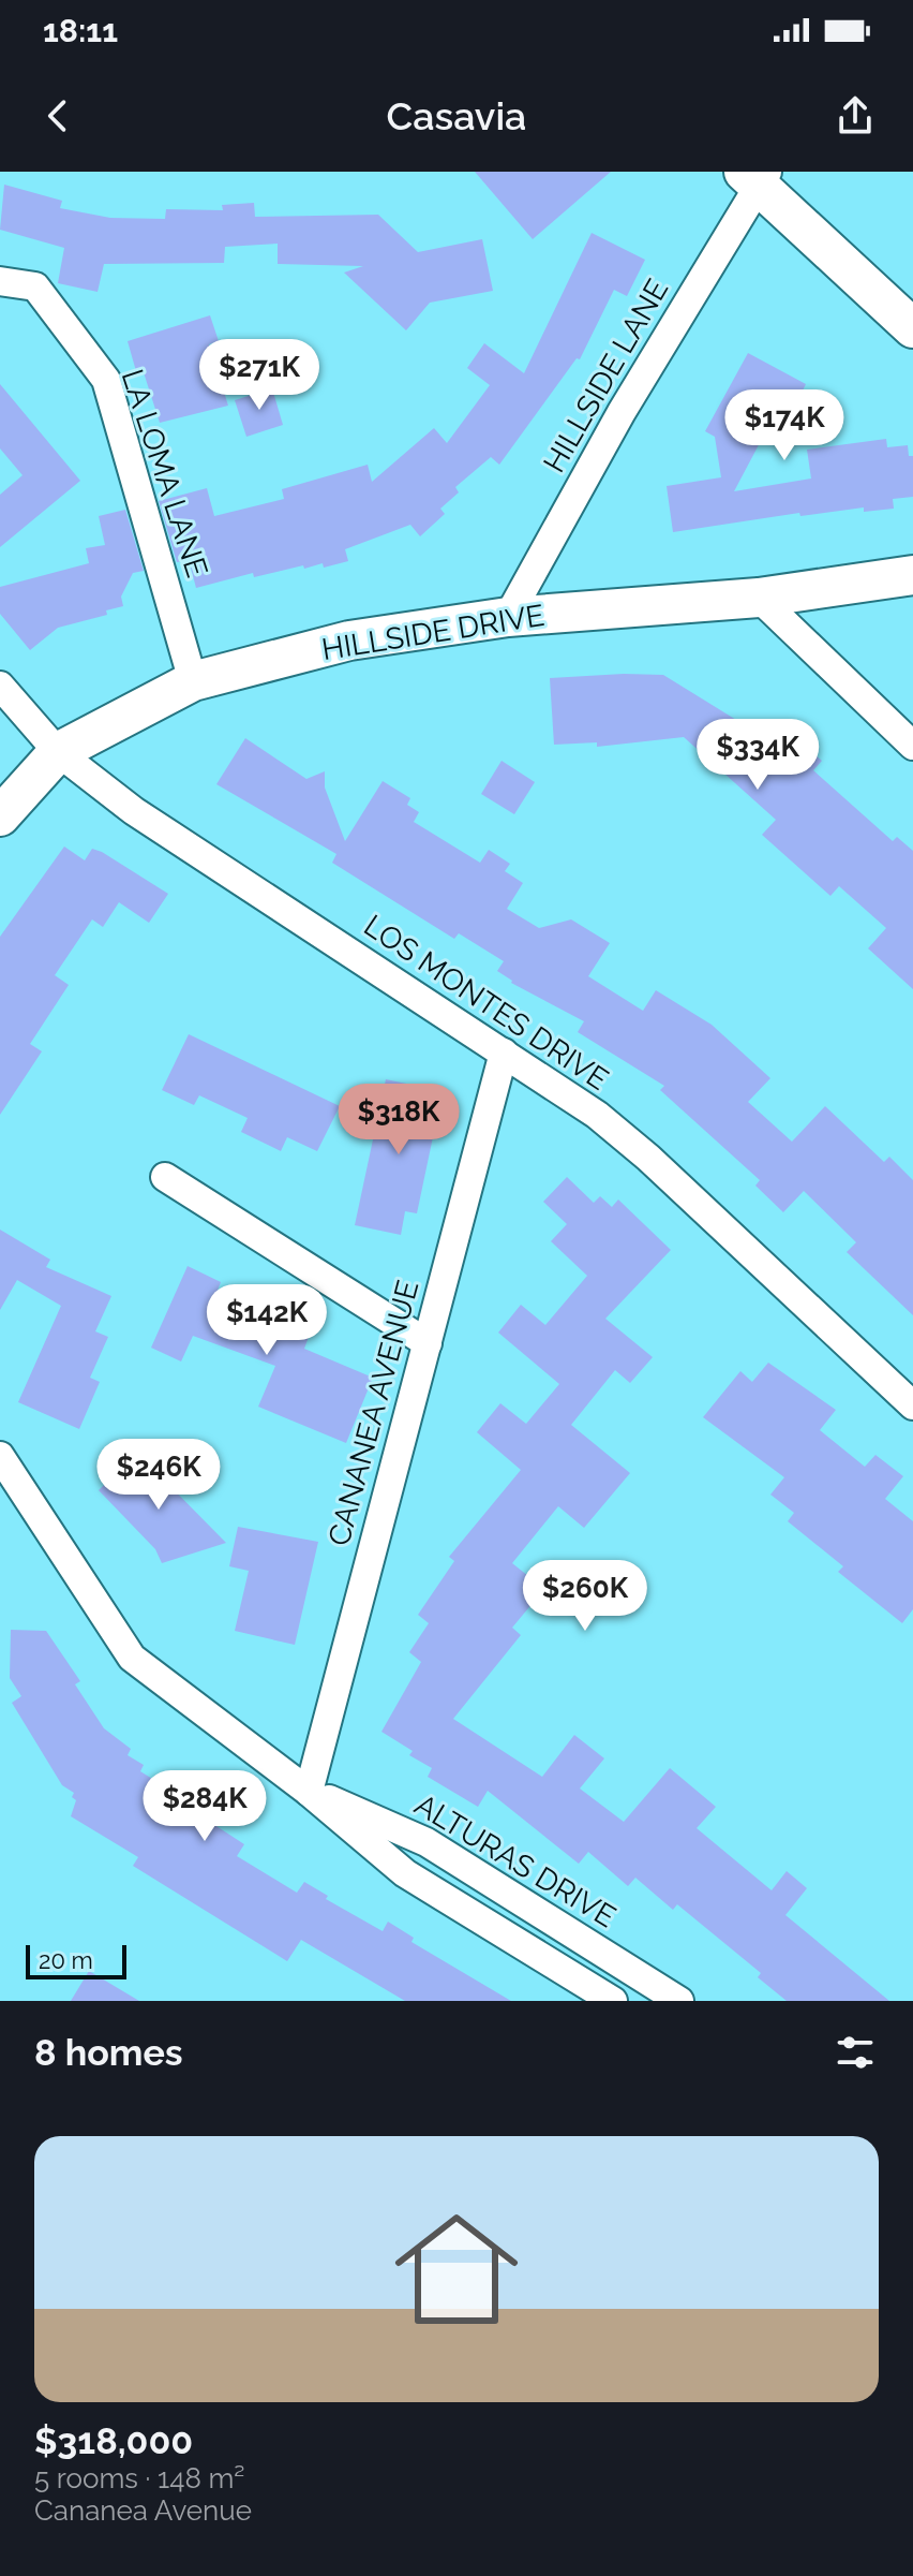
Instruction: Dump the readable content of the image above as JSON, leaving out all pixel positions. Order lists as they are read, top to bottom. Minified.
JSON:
{"streets":{"main road":["HILLSIDE DRIVE"],"street":["HILLSIDE LANE","LA LOMA LANE","LOS MONTES DRIVE","CANANEA AVENUE","ALTURAS DRIVE"]},"crossings":[["HILLSIDE LANE","HILLSIDE DRIVE"],["LA LOMA LANE","HILLSIDE DRIVE"],["HILLSIDE DRIVE","LOS MONTES DRIVE"],["LOS MONTES DRIVE","CANANEA AVENUE"],["CANANEA AVENUE","ALTURAS DRIVE"]],"scale_bar":"20 m","page":{"status":"18:11","header":"Casavia","price":["$271K","$174K","$334K","$318K","$142K","$246K","$260K","$284K"],"scale":"20 m","heading":"8 homes","list":[{"name":"$318,000","note":"5 rooms · 148 m² · Cananea Avenue"}]}}
